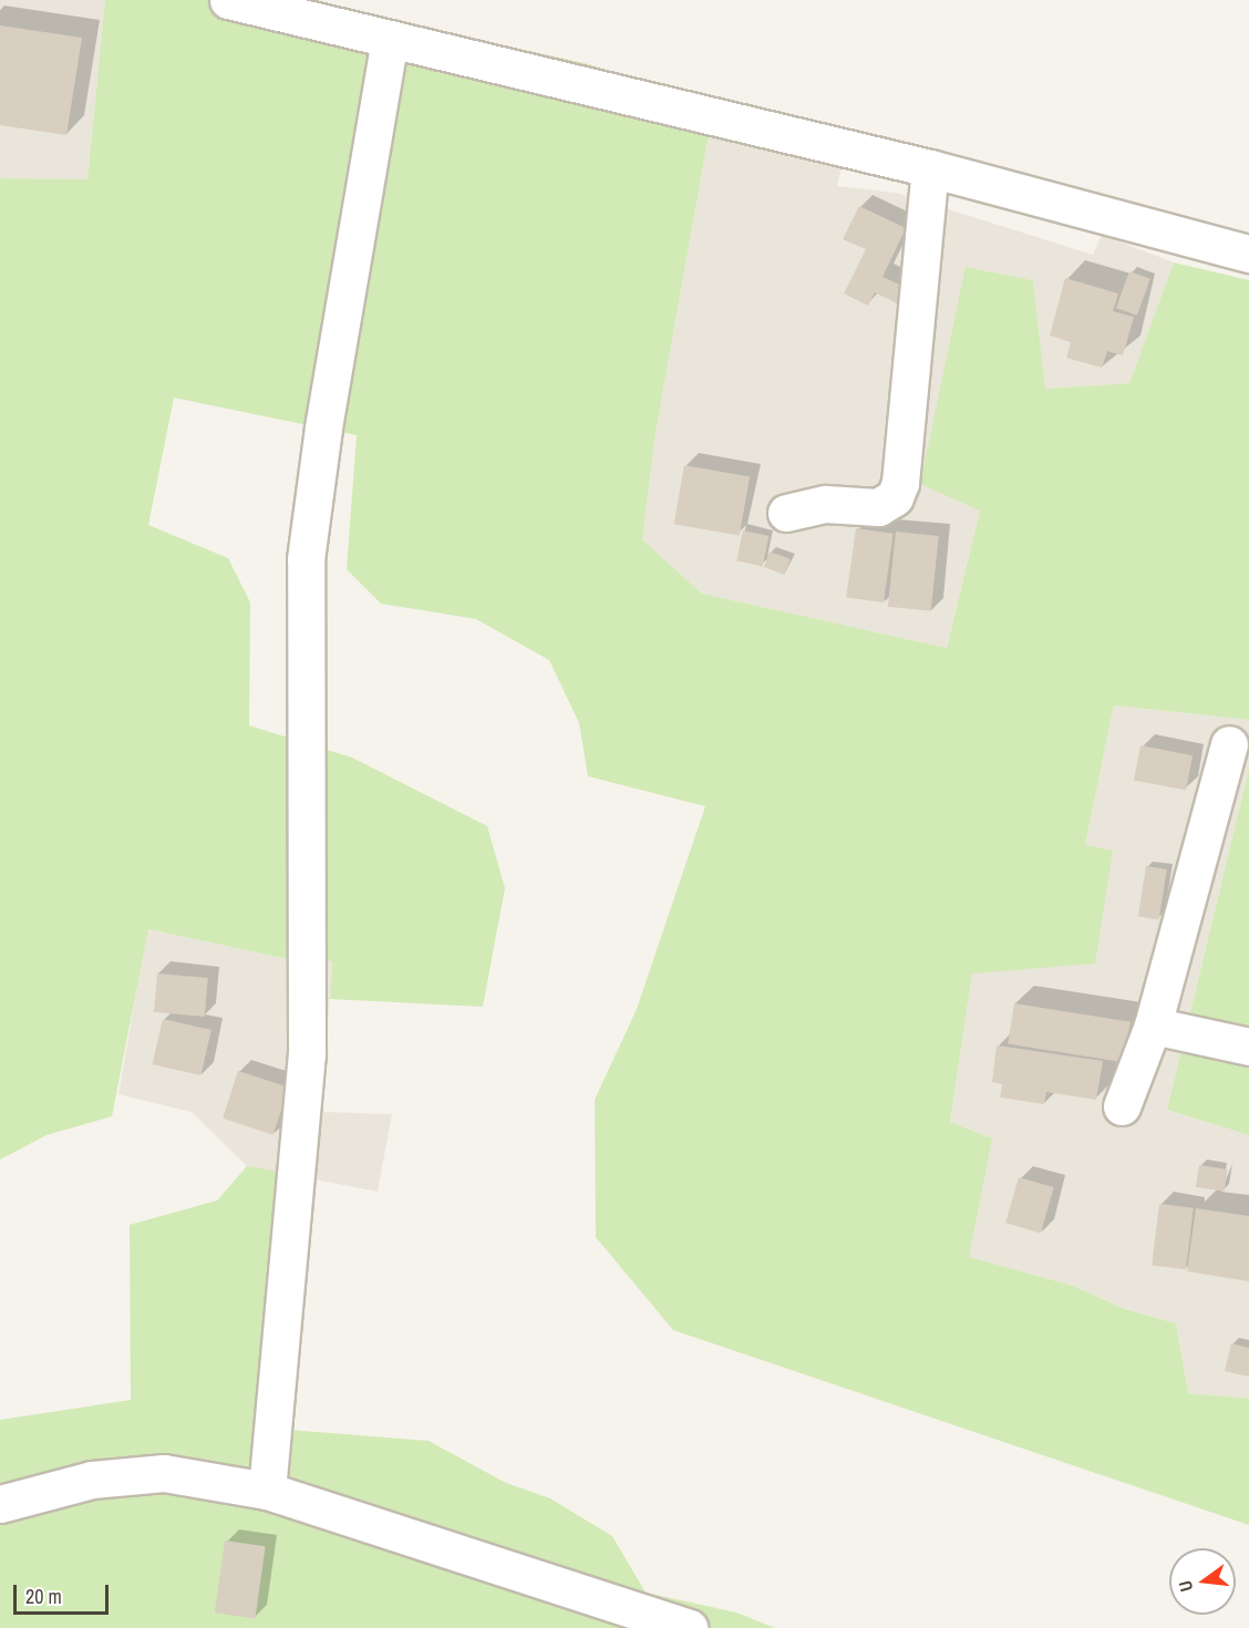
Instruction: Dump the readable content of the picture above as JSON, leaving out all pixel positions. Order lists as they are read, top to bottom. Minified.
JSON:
{"scale_bar":"20 m","north":"left"}
